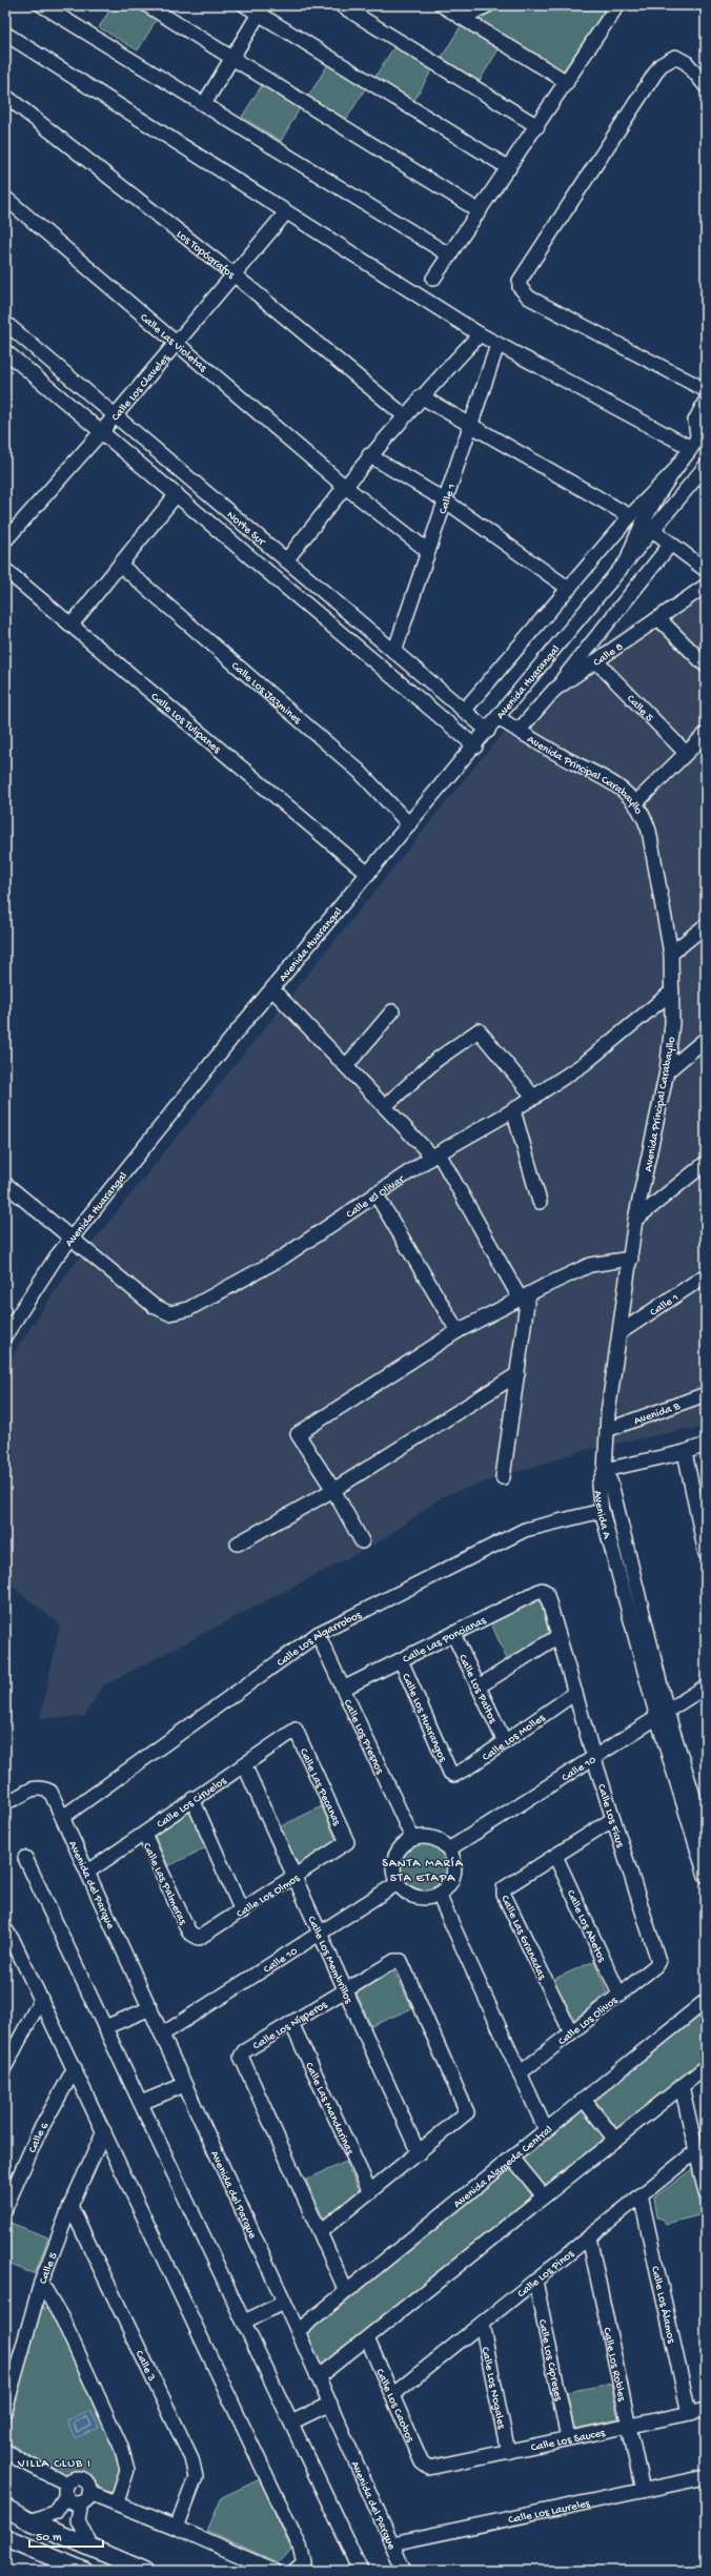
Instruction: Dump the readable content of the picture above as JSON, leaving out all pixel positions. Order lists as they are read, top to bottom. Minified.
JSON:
{"streets":{"street":["Los Topógrafos","Calle Las Violetas","Calle Los Claveles","Calle 1","Norte Sur","Calle 8","Avenida Huarangal","Calle Los Jazmines","Calle 5","Calle Los Tulipanes","Avenida Principal Carabayllo","Calle El Olivar","Avenida B","Avenida A","Calle Los Algarrobos","Calle Las Poncianas","Calle Los Paltos","Calle Los Huarangos","Calle Los Presnos","Calle Los Molles","Calle 10","Calle Las Pecanas","Calle Los Ciruelos","Calle Los Ficus","Avenida del Parque","Calle Las Palmeras","Calle Los Olmos","Calle Los Abetos","Calle Las Granadas","Calle Los Membrillos","Calle Los Olivos","Calle Los Nísperos","Calle Las Mandarinas","Calle 6","Avenida Alameda Central","Calle Los Pinos","Calle Los Álamos","Calle Los Cipreses","Calle Los Robles","Calle 3","Calle Los Nogales","Calle Los Caobos","Calle Los Sauces","Calle Los Laureles"]},"crossings":[["Los Topógrafos","Calle Los Claveles"],["Calle Las Violetas","Calle Los Claveles"],["Calle Las Violetas","Calle 1"],["Calle Los Claveles","Norte Sur"],["Calle 1","Norte Sur"],["Calle 1","Avenida Principal Carabayllo"],["Norte Sur","Avenida Huarangal"],["Calle 8","Calle 5"],["Calle 8","Avenida Principal Carabayllo"],["Avenida Huarangal","Calle Los Jazmines"],["Avenida Huarangal","Calle Los Tulipanes"],["Avenida Huarangal","Avenida Principal Carabayllo"],["Avenida Huarangal","Calle El Olivar"],["Calle 5","Calle 3"],["Avenida Principal Carabayllo","Calle El Olivar"],["Avenida Principal Carabayllo","Avenida B"],["Avenida Principal Carabayllo","Avenida A"],["Avenida A","Calle Los Algarrobos"],["Avenida A","Calle 10"],["Calle Los Algarrobos","Calle Los Presnos"],["Calle Los Algarrobos","Avenida del Parque"],["Calle Las Poncianas","Calle Los Paltos"],["Calle Las Poncianas","Calle Los Huarangos"],["Calle Las Poncianas","Calle Los Presnos"],["Calle Las Poncianas","Calle Los Ficus"],["Calle Los Paltos","Calle Los Molles"],["Calle Los Huarangos","Calle Los Molles"],["Calle Los Presnos","Calle 10"],["Calle Los Molles","Calle Los Ficus"],["Calle 10","Calle Los Ficus"],["Calle 10","Avenida del Parque"],["Calle 10","Calle Los Membrillos"],["Calle Las Pecanas","Calle Los Ciruelos"],["Calle Las Pecanas","Calle Los Olmos"],["Calle Los Ciruelos","Avenida del Parque"],["Calle Los Ciruelos","Calle Las Palmeras"],["Calle Los Ciruelos","Calle Los Membrillos"],["Calle Los Ficus","Calle Las Granadas"],["Calle Los Ficus","Calle Los Olivos"],["Avenida del Parque","Avenida Alameda Central"],["Avenida del Parque","Calle Los Laureles"],["Calle Las Palmeras","Calle Los Olmos"],["Calle Los Olmos","Calle Los Membrillos"],["Calle Los Abetos","Calle Las Granadas"],["Calle Los Abetos","Calle Los Olivos"],["Calle Las Granadas","Calle Los Olivos"],["Calle Los Membrillos","Calle Los Nísperos"],["Calle Los Nísperos","Calle Las Mandarinas"],["Calle Los Nísperos","Avenida Alameda Central"],["Calle Los Pinos","Calle Los Álamos"],["Calle Los Pinos","Calle Los Cipreses"],["Calle Los Pinos","Calle Los Robles"],["Calle Los Pinos","Calle Los Nogales"],["Calle Los Pinos","Calle Los Caobos"],["Calle Los Álamos","Calle Los Sauces"],["Calle Los Cipreses","Calle Los Sauces"],["Calle Los Robles","Calle Los Sauces"],["Calle Los Robles","Calle Los Laureles"],["Calle Los Nogales","Calle Los Sauces"],["Calle Los Caobos","Calle Los Sauces"]],"districts":["SANTA MARÍA 5TA ETAPA","VILLA CLUB I"],"scale_bar":"50 m"}
